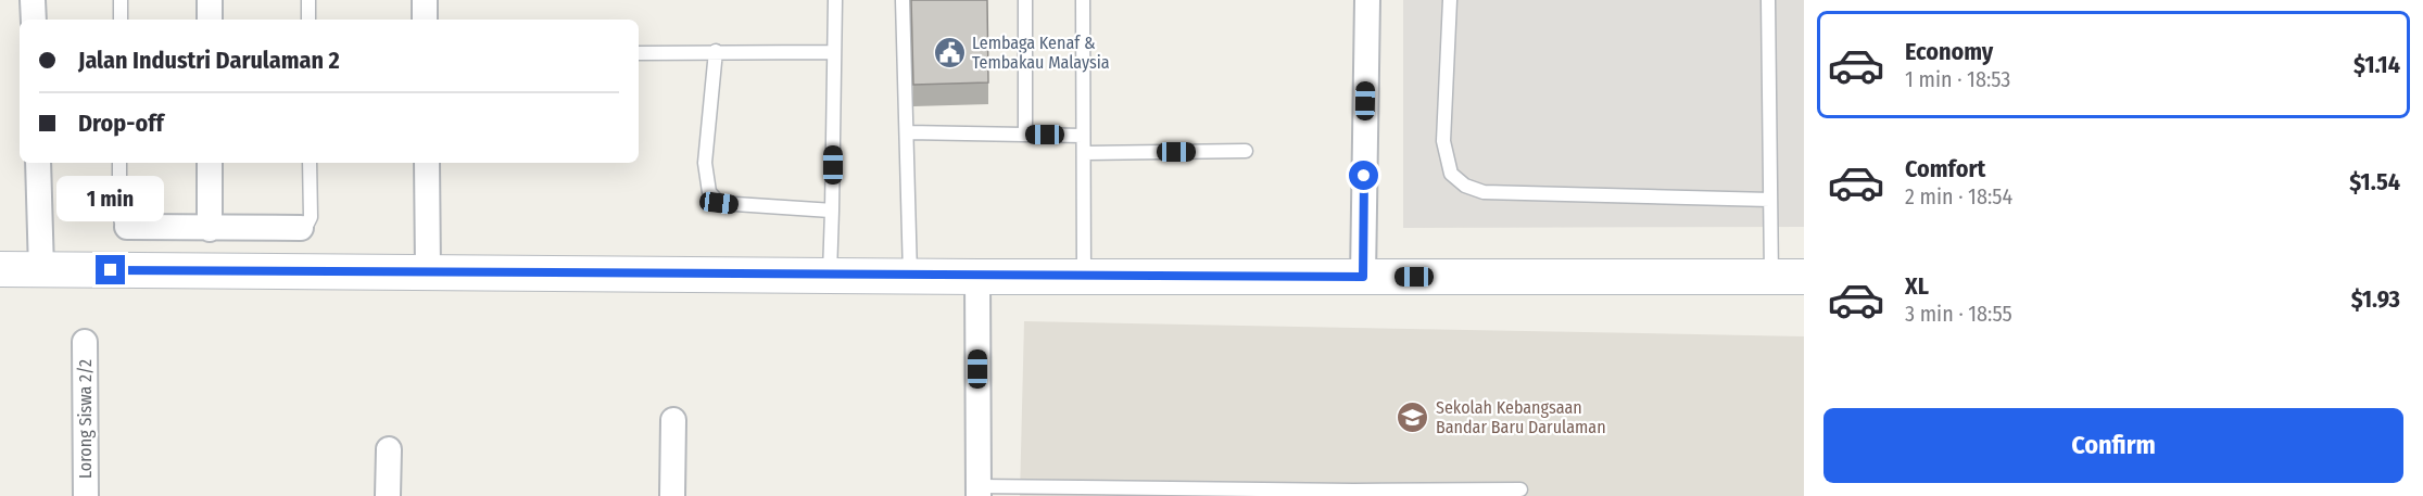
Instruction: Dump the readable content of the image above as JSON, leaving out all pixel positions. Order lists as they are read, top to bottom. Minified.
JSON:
{"streets":{"street":["Lorong Siswa 2/2"]},"places":{"public building":["Lembaga Kenaf & Tembakau Malaysia"],"school or university":["Sekolah Kebangsaan Bandar Baru Darulaman"]},"page":{"list":[{"name":"Economy","note":"1 min · 18:53","value":"$1.14"},{"name":"Comfort","note":"2 min · 18:54","value":"$1.54"},{"name":"XL","note":"3 min · 18:55","value":"$1.93"}],"banner":["Jalan Industri Darulaman 2","Drop-off"],"bubble":"1 min","buttons":"Confirm"}}
